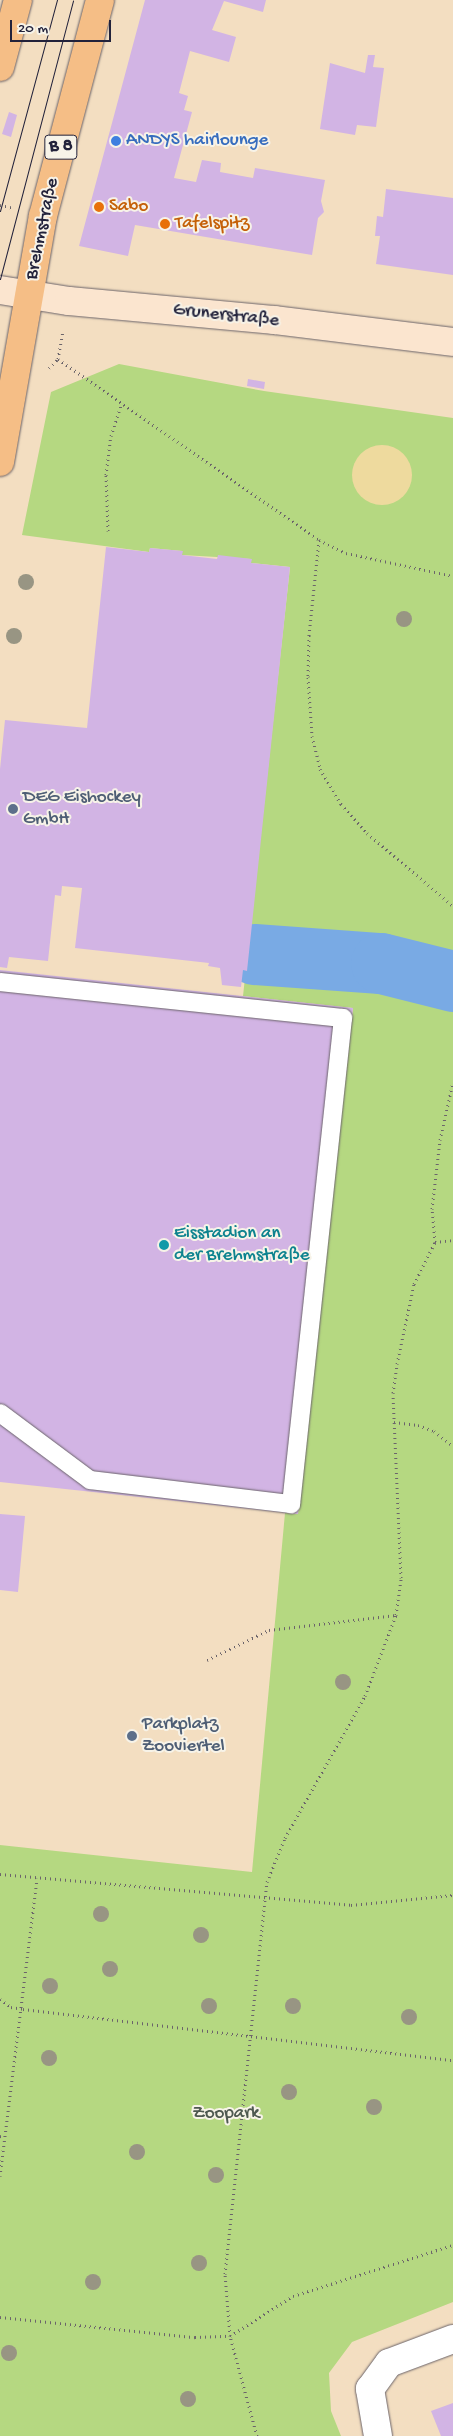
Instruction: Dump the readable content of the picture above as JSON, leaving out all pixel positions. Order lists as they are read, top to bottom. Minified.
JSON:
{"streets":{"main road":["B 8","Brehmstraße"],"street":["Grunerstraße"]},"crossings":[["Brehmstraße","Grunerstraße"]],"parks":["Zoopark"],"places":["ANDYS hairlounge","Sabo","Tafelspitz","DEG Eishockey GmbH","Eisstadion an der Brehmstraße","Parkplatz Zooviertel"],"scale_bar":"20 m"}
